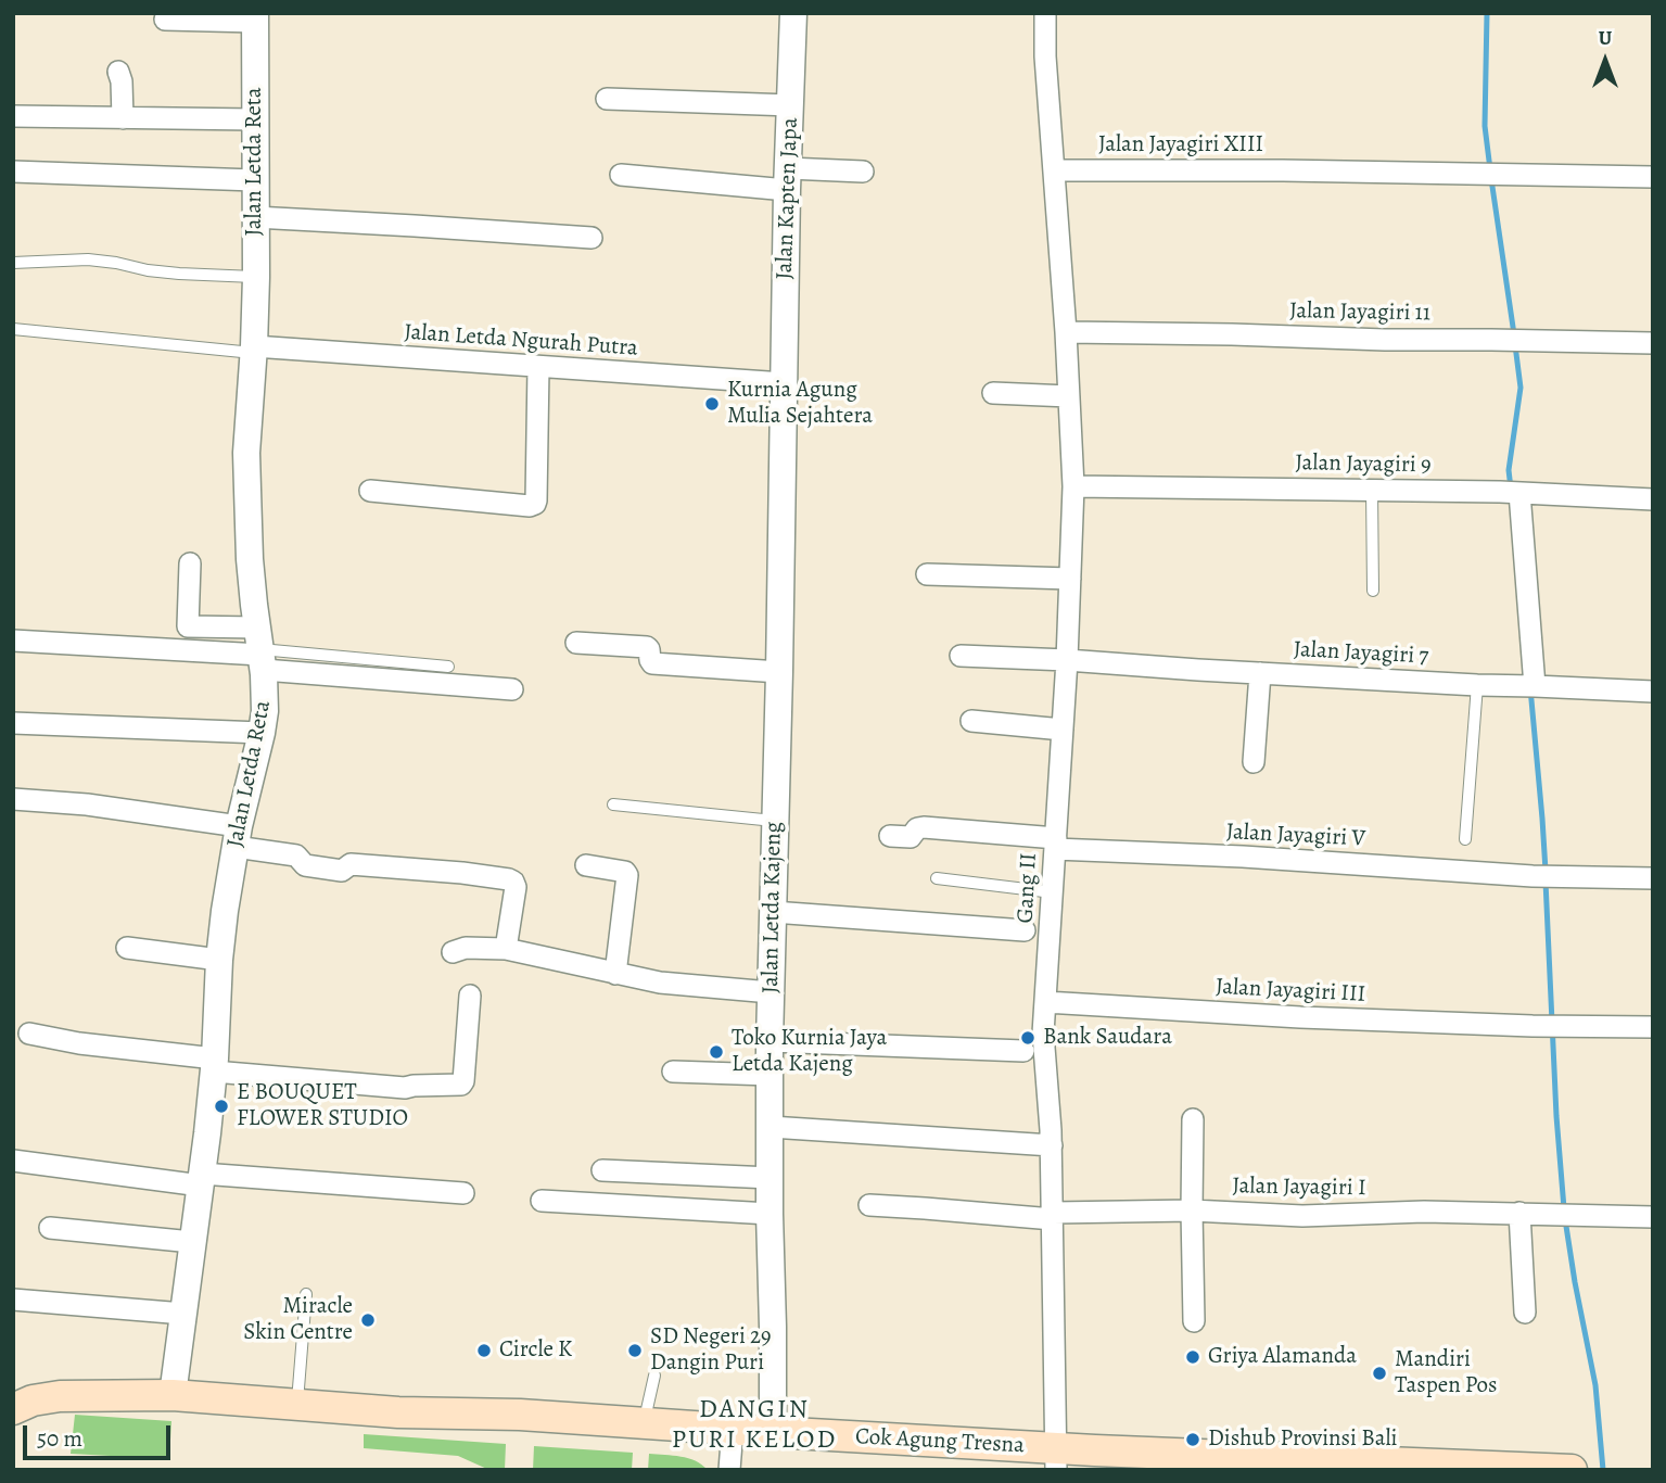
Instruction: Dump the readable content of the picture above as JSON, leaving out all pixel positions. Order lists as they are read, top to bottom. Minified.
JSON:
{"streets":{"main road":["Cok Agung Tresna"],"street":["Jalan Jayagiri XIII","Jalan Letda Reta","Jalan Kapten Japa","Jalan Jayagiri 11","Jalan Letda Ngurah Putra","Jalan Jayagiri 9","Jalan Jayagiri 7","Jalan Jayagiri V","Gang II","Jalan Letda Kajeng","Jalan Jayagiri III","Jalan Jayagiri I"]},"crossings":[["Jalan Letda Reta","Jalan Letda Ngurah Putra"],["Jalan Letda Reta","Cok Agung Tresna"],["Jalan Kapten Japa","Jalan Letda Ngurah Putra"],["Jalan Kapten Japa","Jalan Letda Kajeng"],["Jalan Jayagiri 11","Gang II"],["Jalan Letda Ngurah Putra","Jalan Letda Kajeng"],["Jalan Jayagiri 9","Gang II"],["Jalan Jayagiri 7","Gang II"],["Jalan Jayagiri V","Gang II"],["Gang II","Jalan Jayagiri III"],["Gang II","Jalan Jayagiri I"],["Gang II","Cok Agung Tresna"],["Jalan Letda Kajeng","Cok Agung Tresna"]],"districts":["DANGIN PURI KELOD"],"places":["Kurnia Agung Mulia Sejahtera","Bank Saudara","Toko Kurnia Jaya Letda Kajeng","E BOUQUET FLOWER STUDIO","Miracle Skin Centre","Circle K","SD Negeri 29 Dangin Puri","Griya Alamanda","Mandiri Taspen Pos","Dishub Provinsi Bali"],"scale_bar":"50 m","north":"top"}
